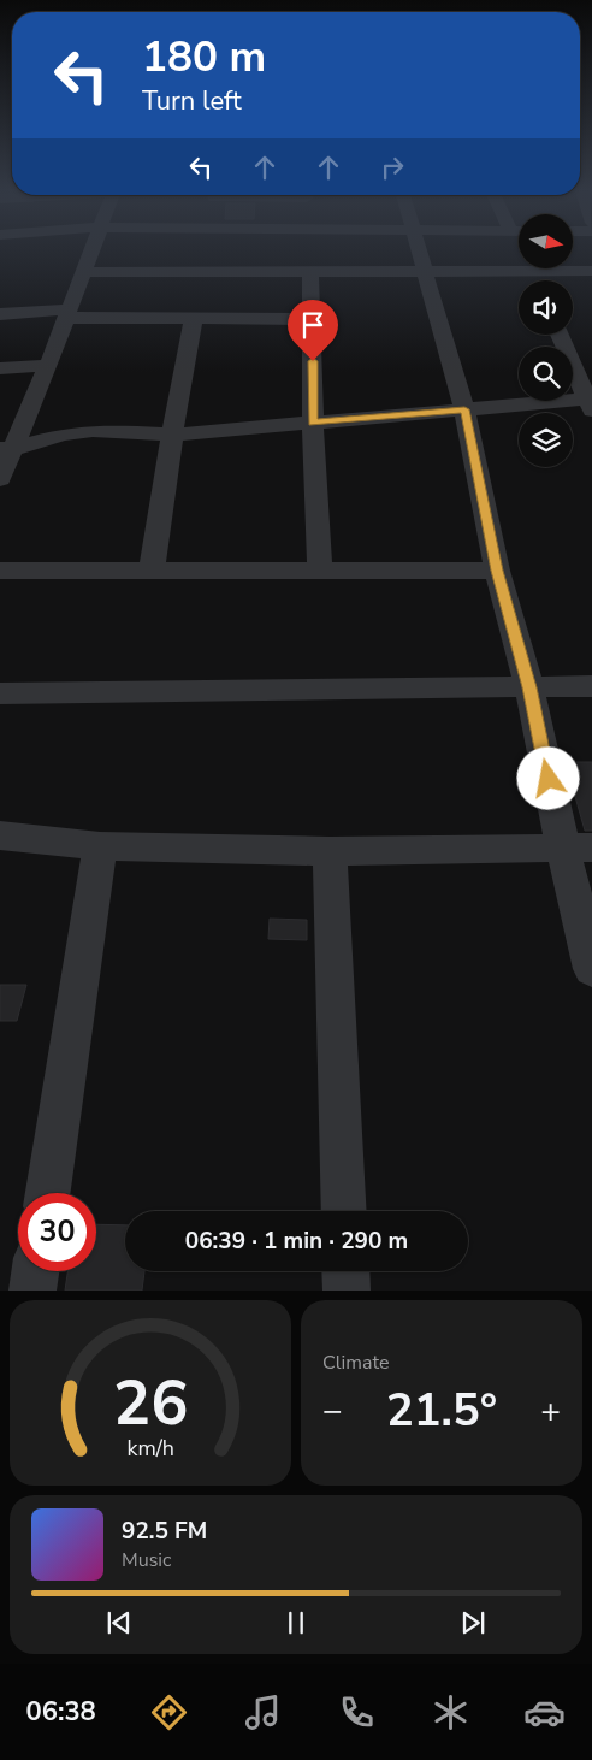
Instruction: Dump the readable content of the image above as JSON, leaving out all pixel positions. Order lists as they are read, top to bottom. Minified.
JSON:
{"north":"right","page":{"turn":["180 m","Turn left"],"limit":"30","trip":"06:39 · 1 min · 290 m","tile":"Climate","heat":["−","21.5°","+"],"song":["92.5 FM","Music"],"tabs":"06:38","gauge":["26","km/h"]}}
